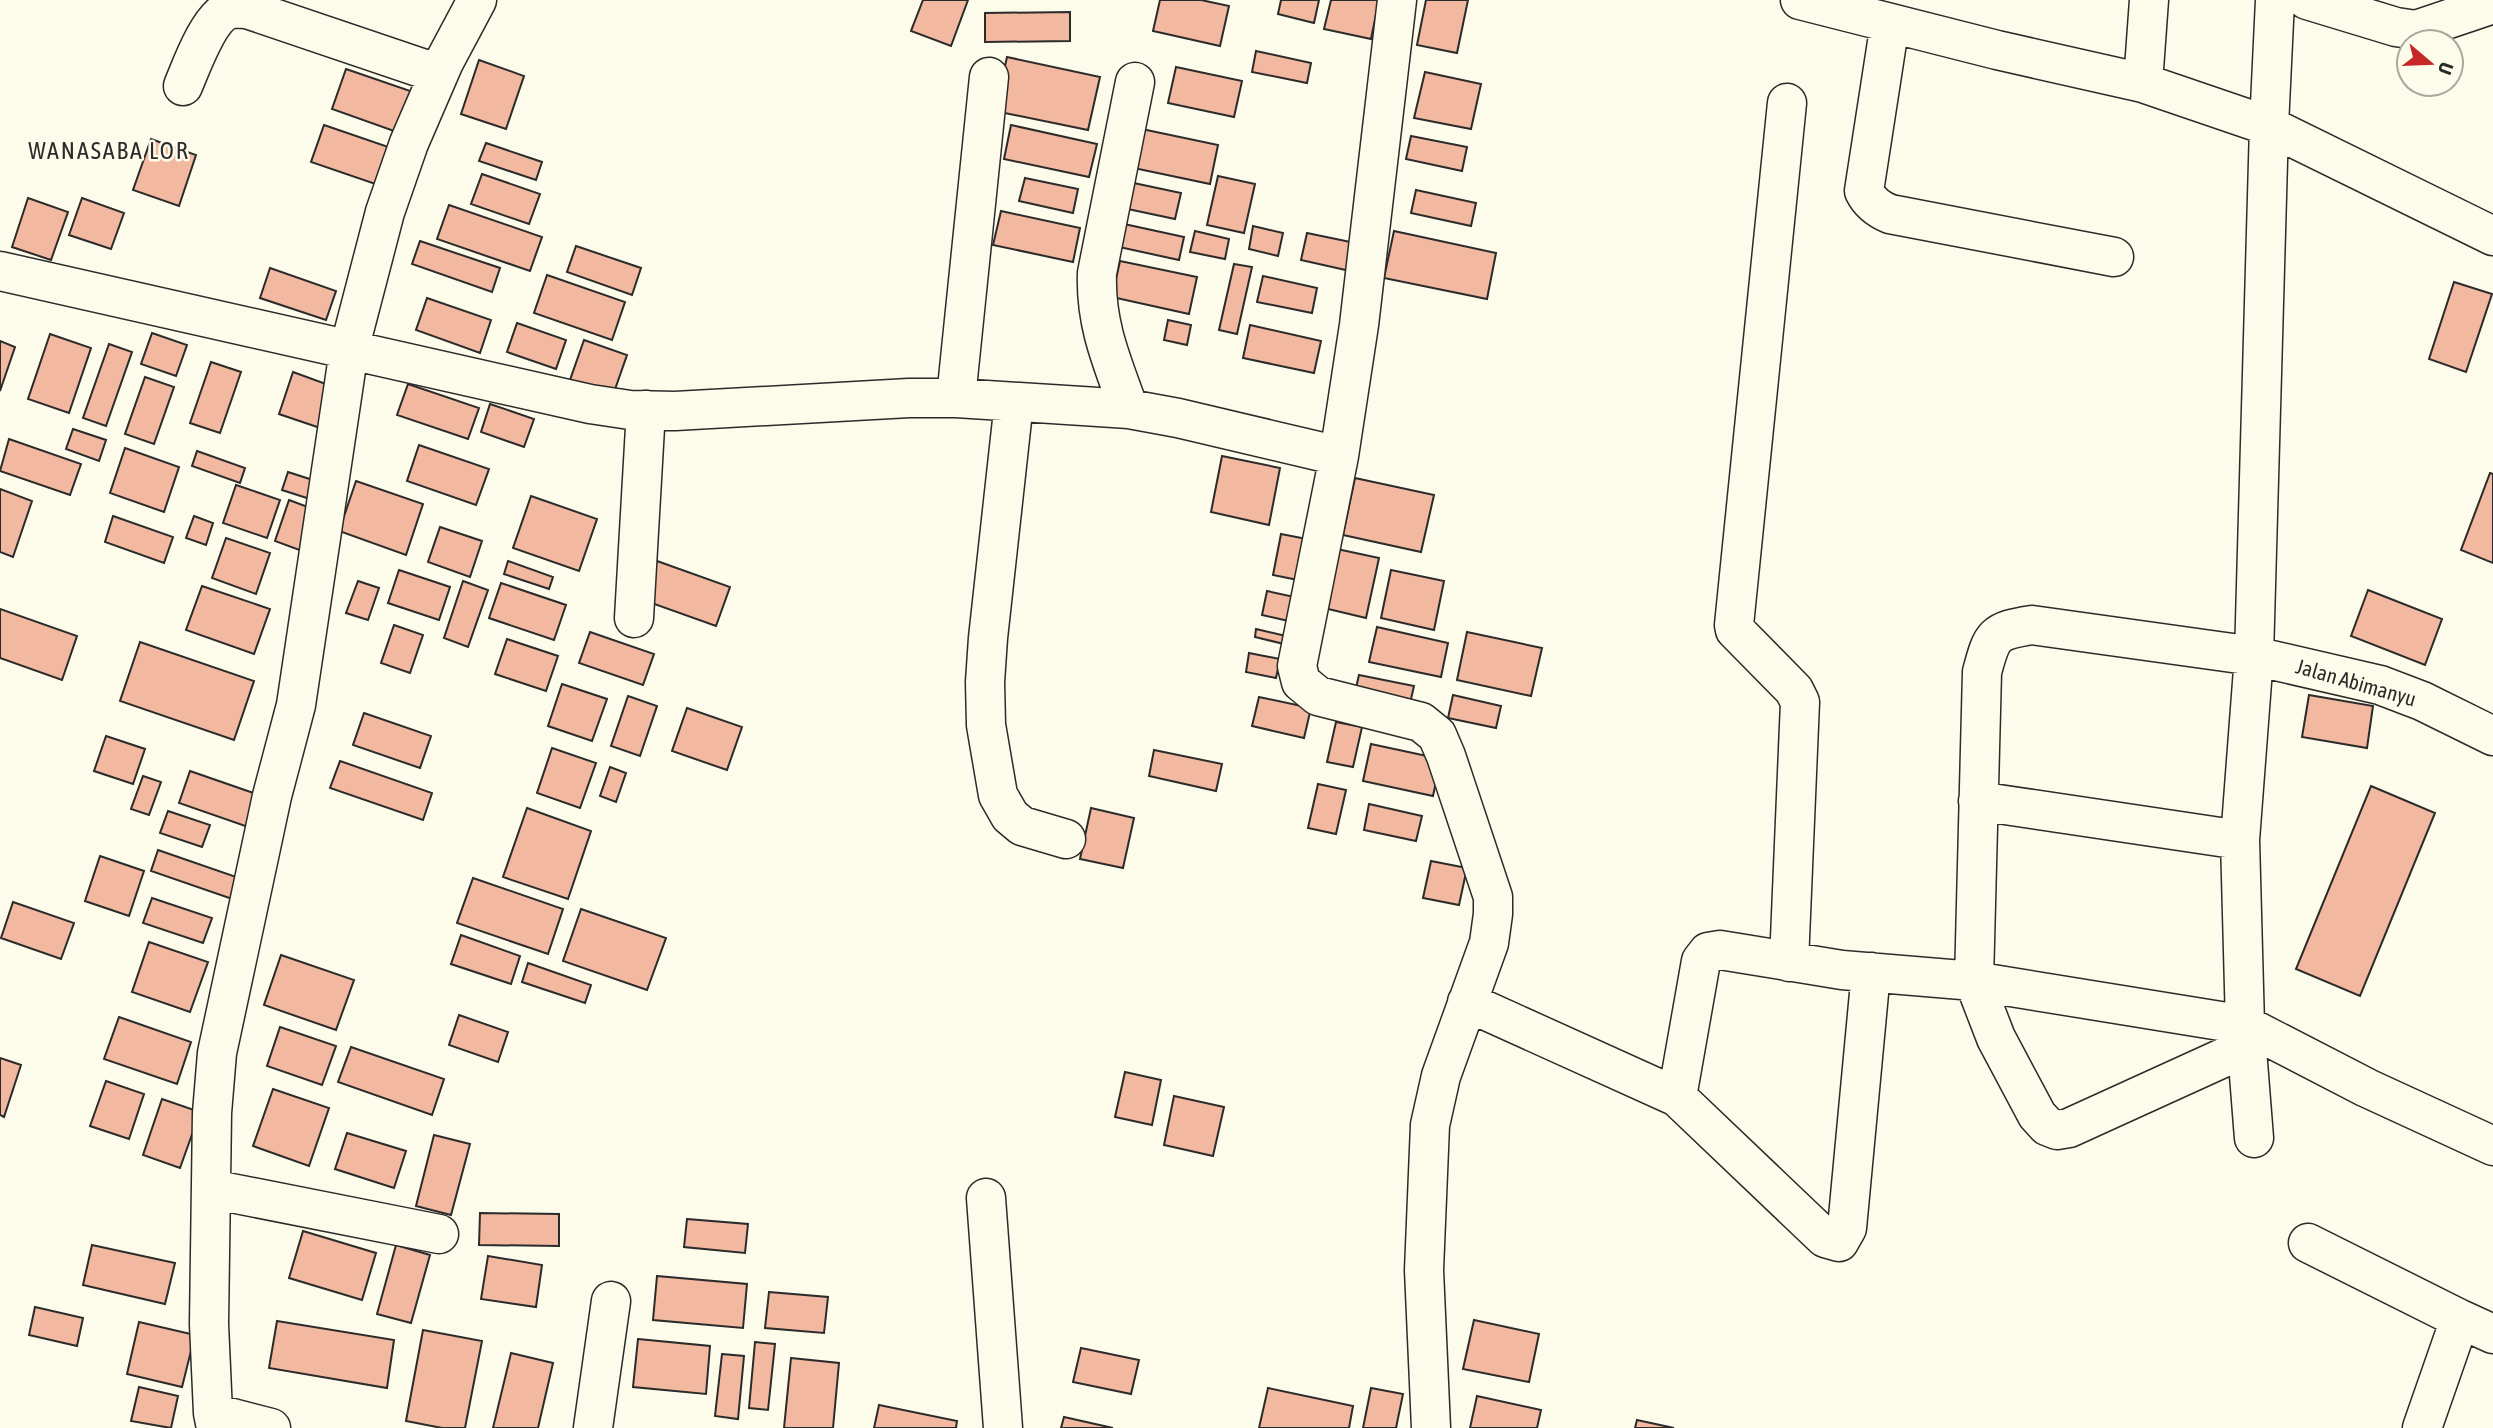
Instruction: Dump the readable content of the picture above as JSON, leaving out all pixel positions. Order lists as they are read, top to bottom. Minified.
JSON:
{"streets":{"street":["Jalan Abimanyu"]},"districts":["WANASABA LOR"],"north":"right"}
